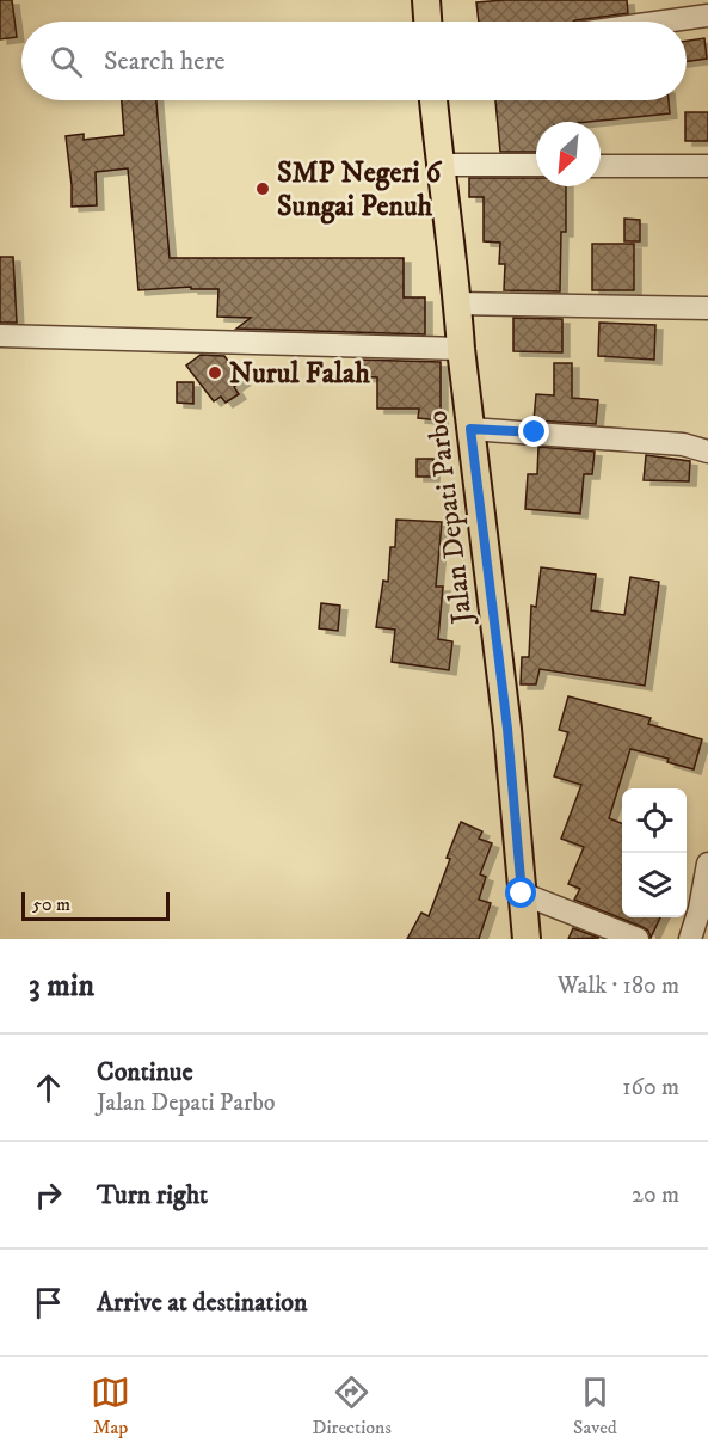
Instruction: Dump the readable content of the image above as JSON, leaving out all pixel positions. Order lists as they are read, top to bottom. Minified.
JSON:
{"streets":{"main road":["Jalan Depati Parbo"]},"places":["SMP Negeri 6 Sungai Penuh","Nurul Falah"],"scale_bar":"50 m","north":"bottom left","page":{"search":"Search here","scale":"50 m","heading":["3 min","Walk · 180 m"],"list":[["Continue","Jalan Depati Parbo","160 m"],["Turn right","20 m"],"Arrive at destination"],"nav":["Map","Directions","Saved"]}}
